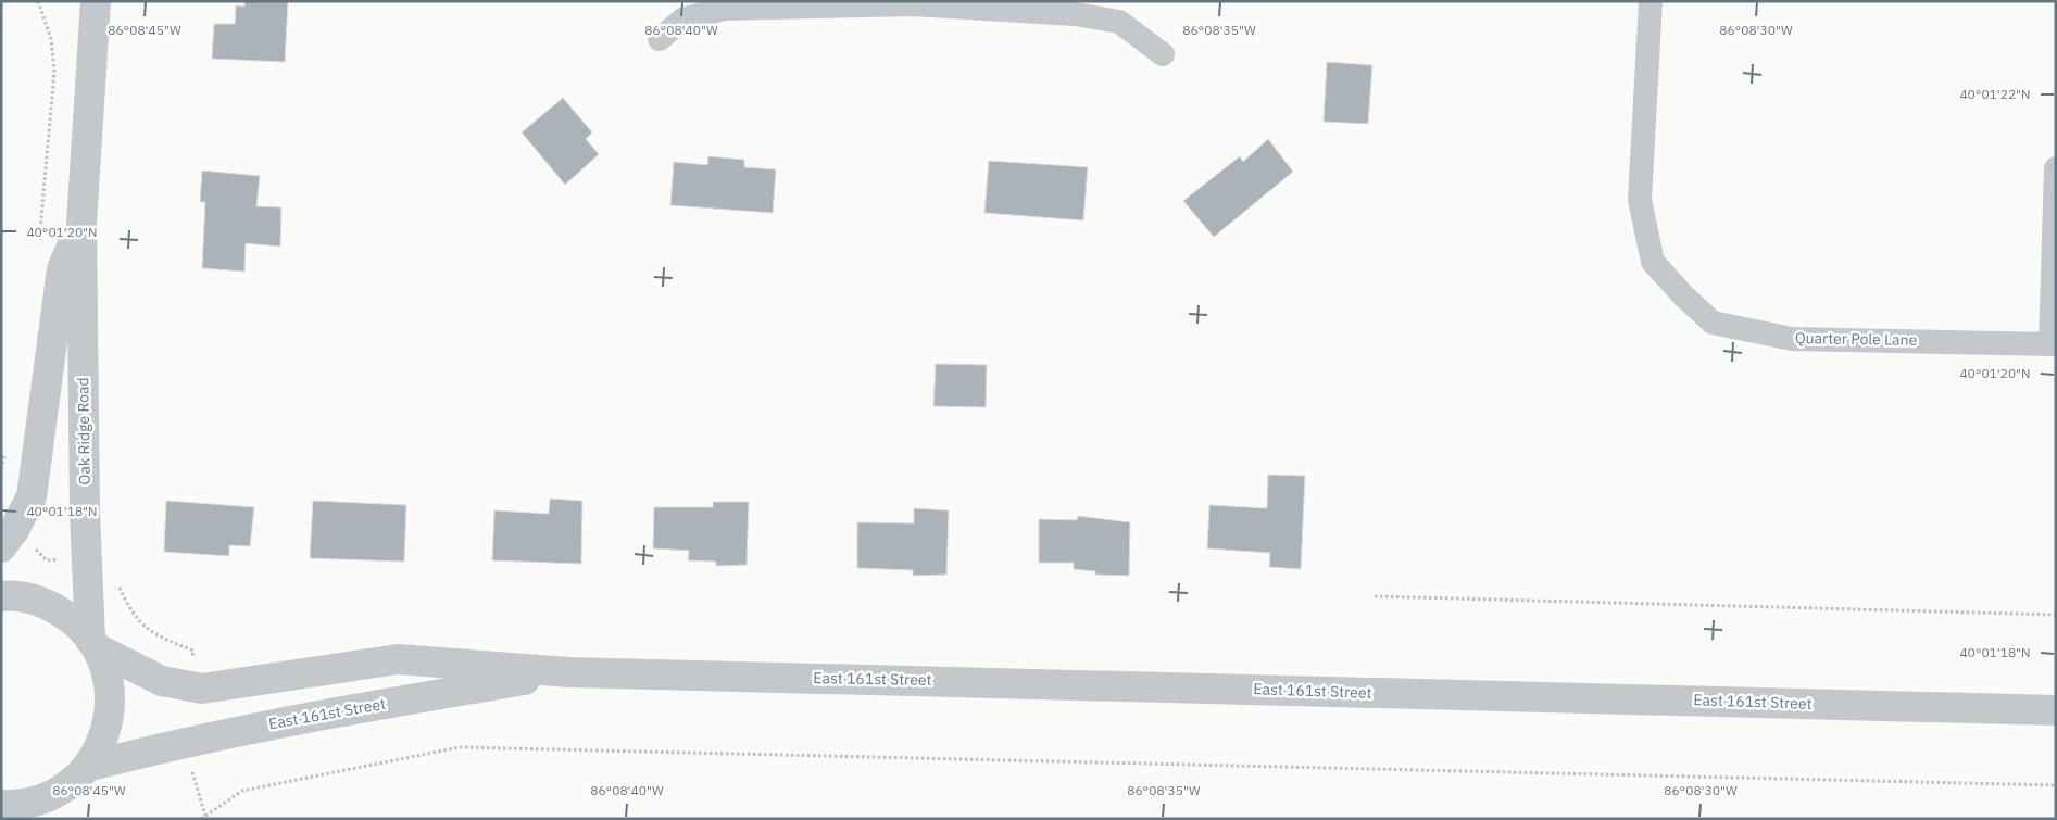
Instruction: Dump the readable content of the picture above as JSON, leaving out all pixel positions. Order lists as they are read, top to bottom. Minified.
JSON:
{"streets":{"street":["Quarter Pole Lane","Oak Ridge Road","East 161st Street"]},"crossings":[["Oak Ridge Road","East 161st Street"]],"coordinates":["86°08'45\"W","86°08'40\"W","86°08'35\"W","86°08'30\"W","40°01'22\"N","40°01'20\"N","40°01'18\"N"]}
